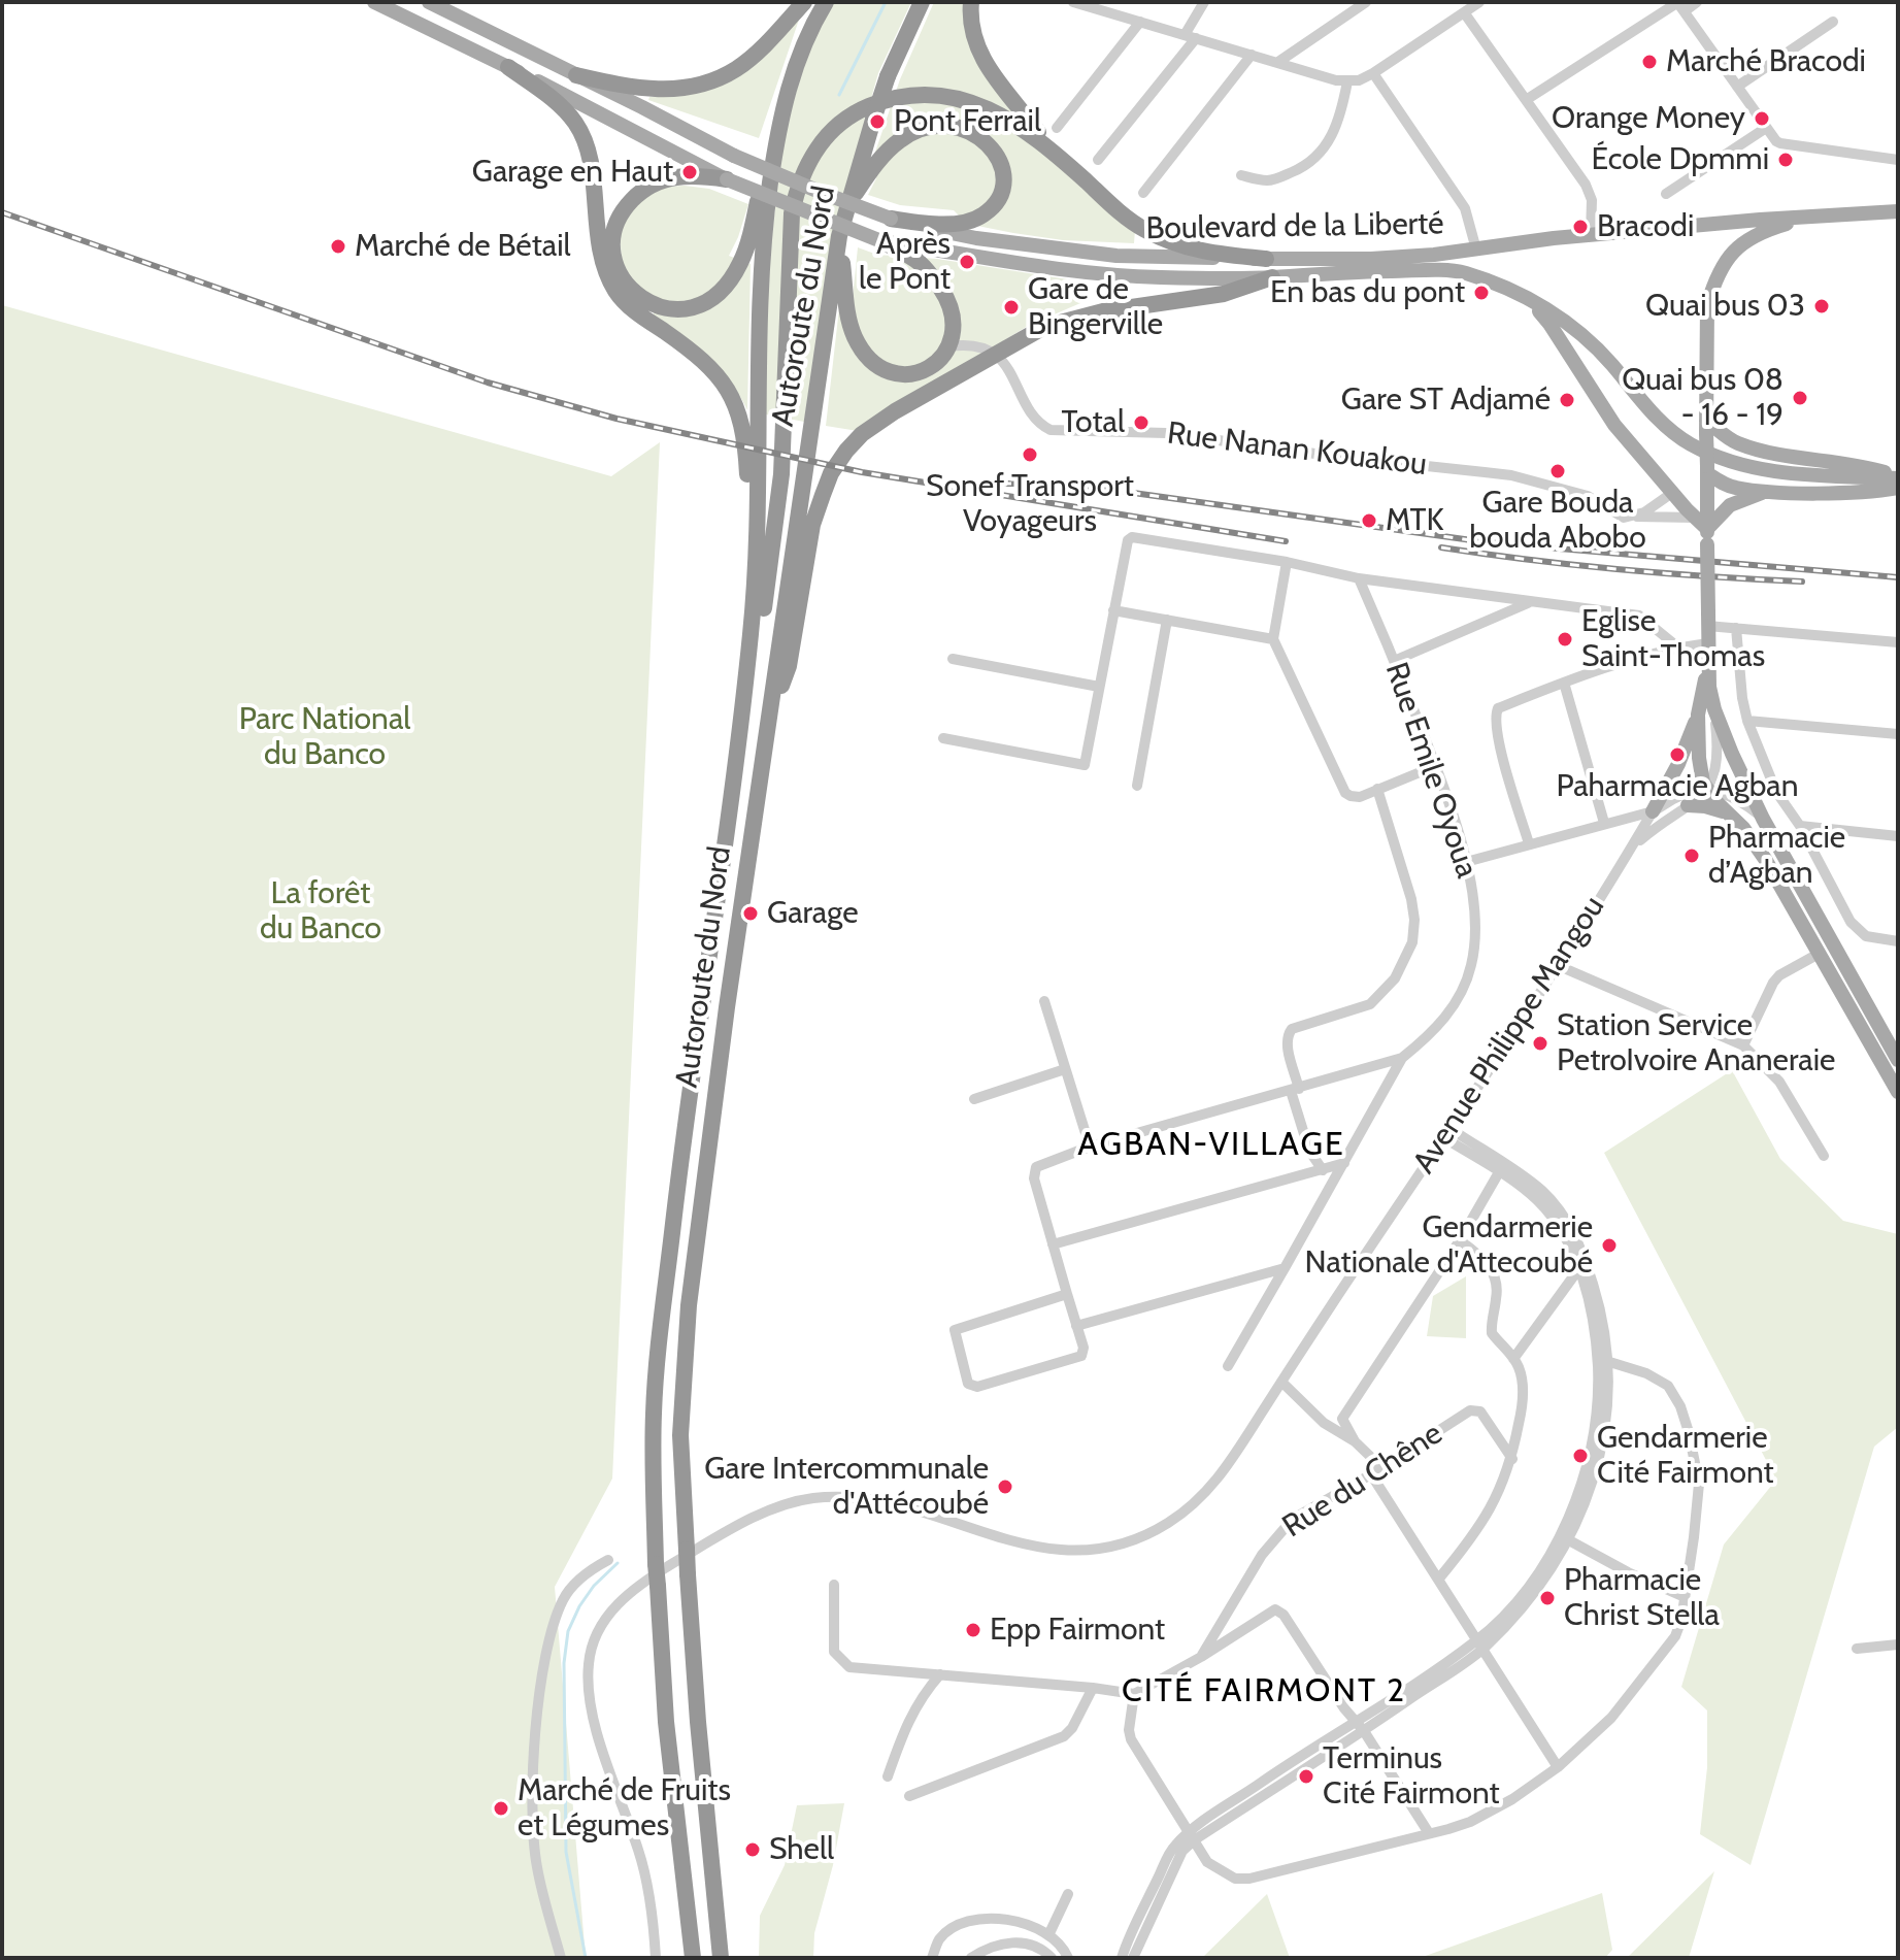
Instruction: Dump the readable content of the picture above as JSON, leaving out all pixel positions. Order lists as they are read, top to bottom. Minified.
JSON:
{"streets":{"highway":["Autoroute du Nord"],"main road":["Boulevard de la Liberté"],"street":["Rue Nanan Kouakou","Rue Emile Oyoua","Avenue Philippe Mangou","Rue du Chêne"]},"districts":["AGBAN-VILLAGE","CITÉ FAIRMONT 2"],"parks":["Parc National du Banco","La forêt du Banco"],"places":["Marché Bracodi","Orange Money","Pont Ferrail","École Dpmmi","Garage en Haut","Bracodi","Marché de Bétail","Après le Pont","En bas du pont","Quai bus 03","Gare de Bingerville","Quai bus 08 - 16 - 19","Gare ST Adjamé","Total","Sonef Transport Voyageurs","Gare Bouda bouda Abobo","MTK","Eglise Saint-Thomas","Paharmacie Agban","Pharmacie d’Agban","Garage","Station Service PetroIvoire Ananeraie","Gendarmerie Nationale d'Attecoubé","Gendarmerie Cité Fairmont","Gare Intercommunale d'Attécoubé","Pharmacie Christ Stella","Epp Fairmont","Terminus Cité Fairmont","Marché de Fruits et Légumes","Shell"]}
